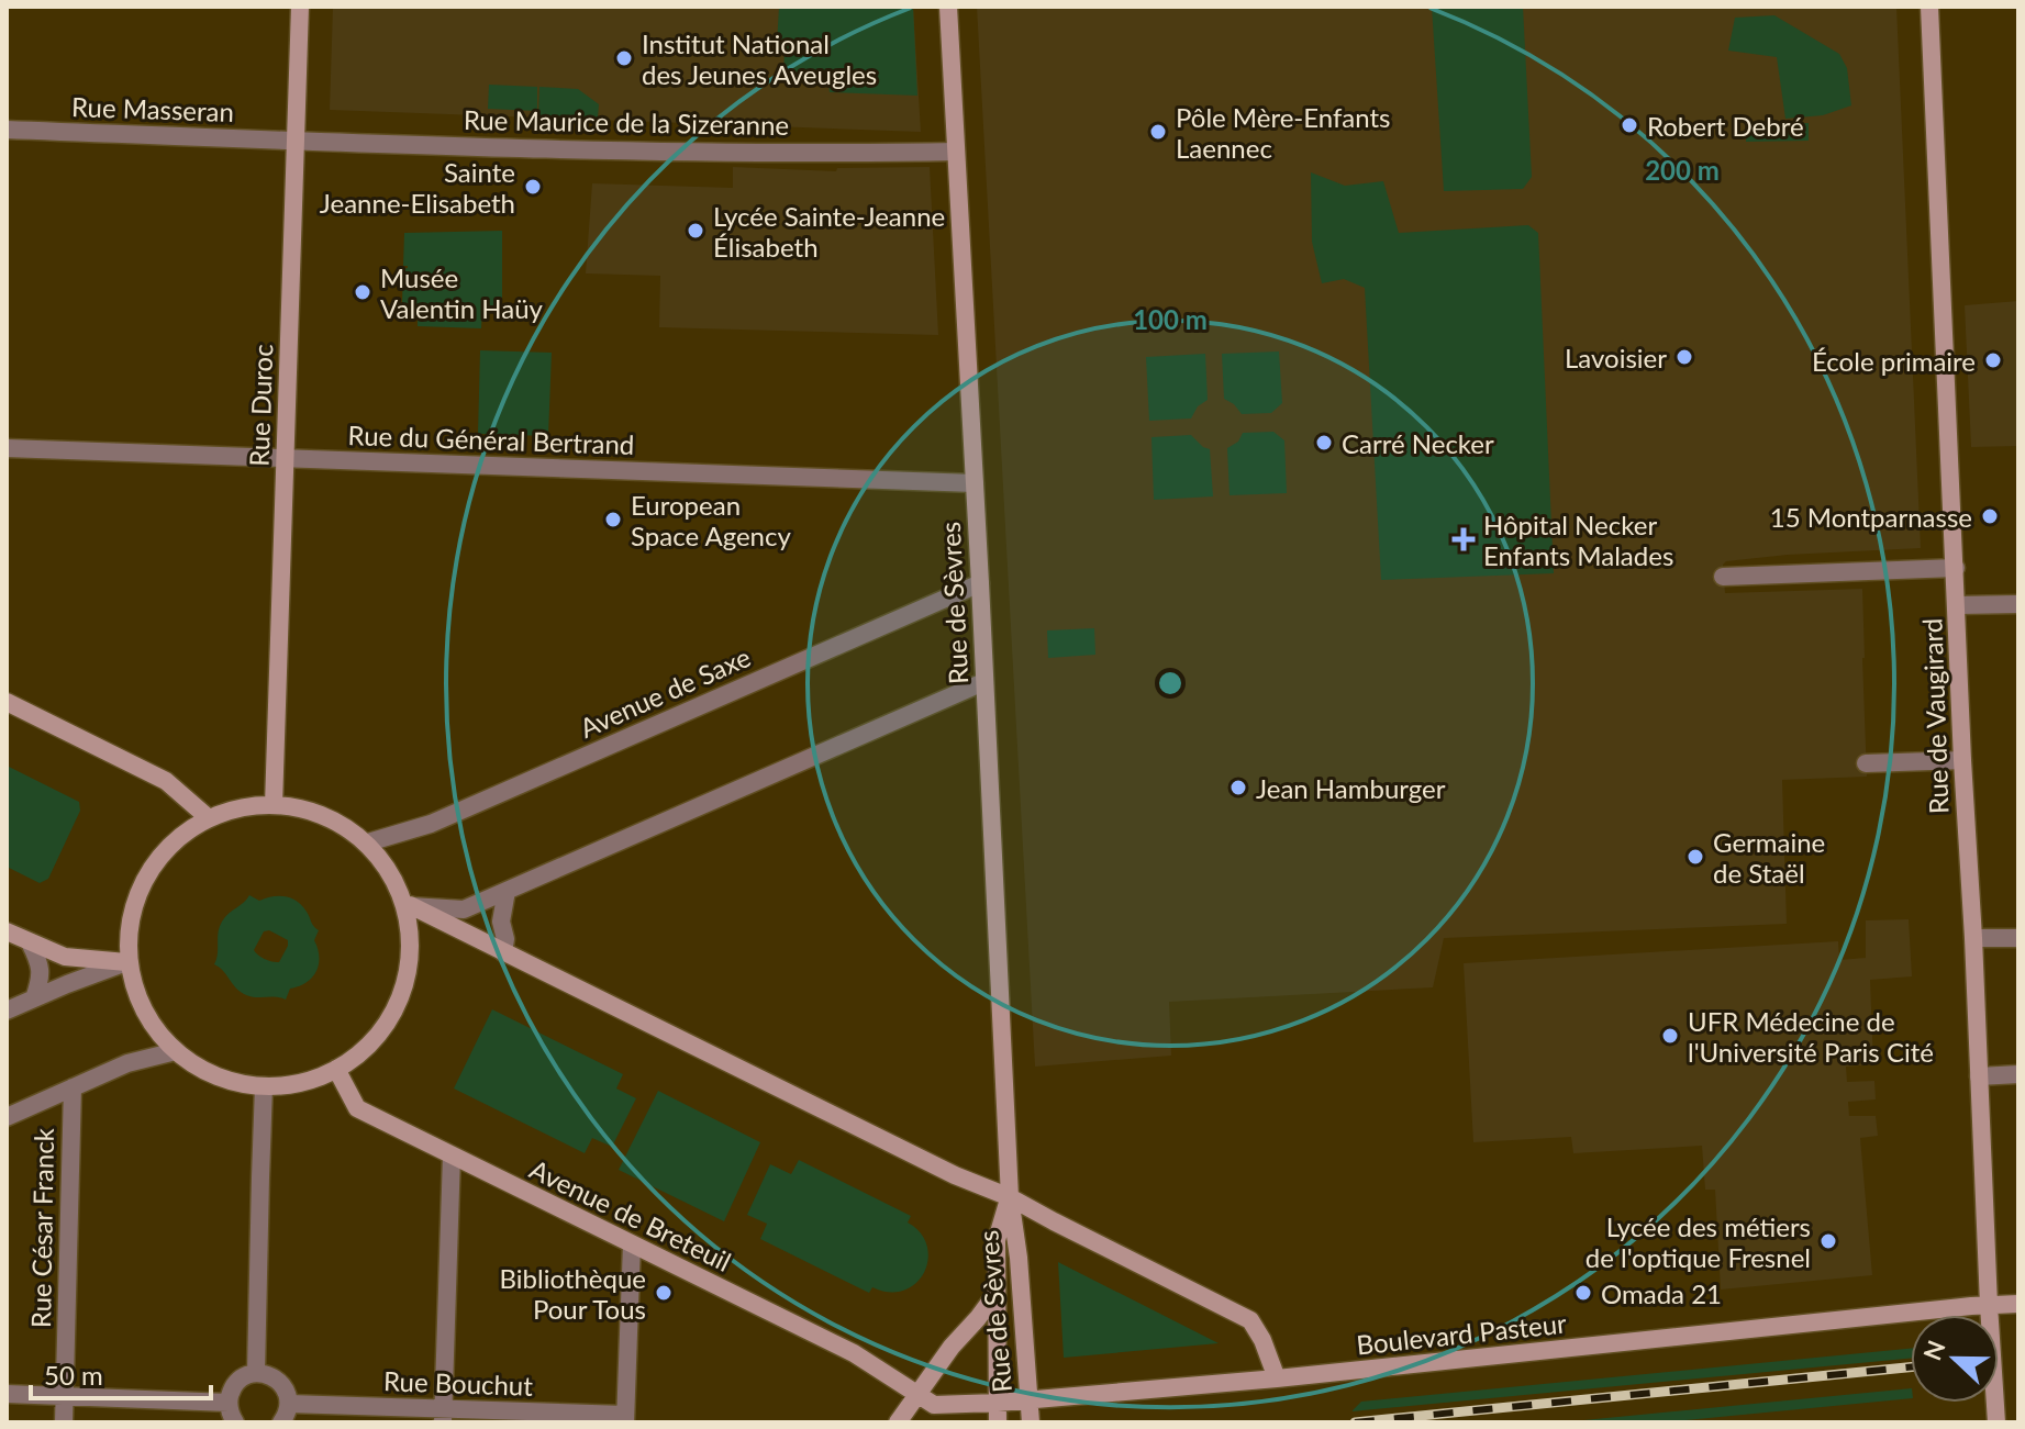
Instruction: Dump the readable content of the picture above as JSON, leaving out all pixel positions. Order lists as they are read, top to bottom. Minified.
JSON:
{"streets":{"main road":["Rue Duroc","Rue de Sèvres","Rue de Vaugirard","Avenue de Breteuil","Boulevard Pasteur"],"street":["Rue Masseran","Rue Maurice de la Sizeranne","Rue du Général Bertrand","Avenue de Saxe","Rue César Franck","Rue Bouchut"]},"crossings":[["Rue Masseran","Rue Maurice de la Sizeranne"],["Rue Masseran","Rue Duroc"],["Rue Maurice de la Sizeranne","Rue Duroc"],["Rue Maurice de la Sizeranne","Rue de Sèvres"],["Rue Duroc","Rue du Général Bertrand"],["Rue Duroc","Avenue de Saxe"],["Rue Duroc","Avenue de Breteuil"],["Rue du Général Bertrand","Rue de Sèvres"],["Rue de Sèvres","Avenue de Saxe"],["Rue de Sèvres","Avenue de Breteuil"],["Rue de Sèvres","Boulevard Pasteur"],["Avenue de Saxe","Avenue de Breteuil"],["Rue de Vaugirard","Boulevard Pasteur"],["Avenue de Breteuil","Boulevard Pasteur"]],"places":{"other":["Institut National des Jeunes Aveugles","Robert Debré","Pôle Mère-Enfants Laennec","Sainte Jeanne-Elisabeth","Lycée Sainte-Jeanne Élisabeth","Musée Valentin Haüy","Lavoisier","École primaire","Carré Necker","15 Montparnasse","European Space Agency","Jean Hamburger","Germaine de Staël","UFR Médecine de l'Université Paris Cité","Lycée des métiers de l'optique Fresnel","Bibliothèque Pour Tous","Omada 21"],"health":["Hôpital Necker Enfants Malades"]},"scale_bar":"50 m","north":"left","rings":["200 m","100 m"]}
